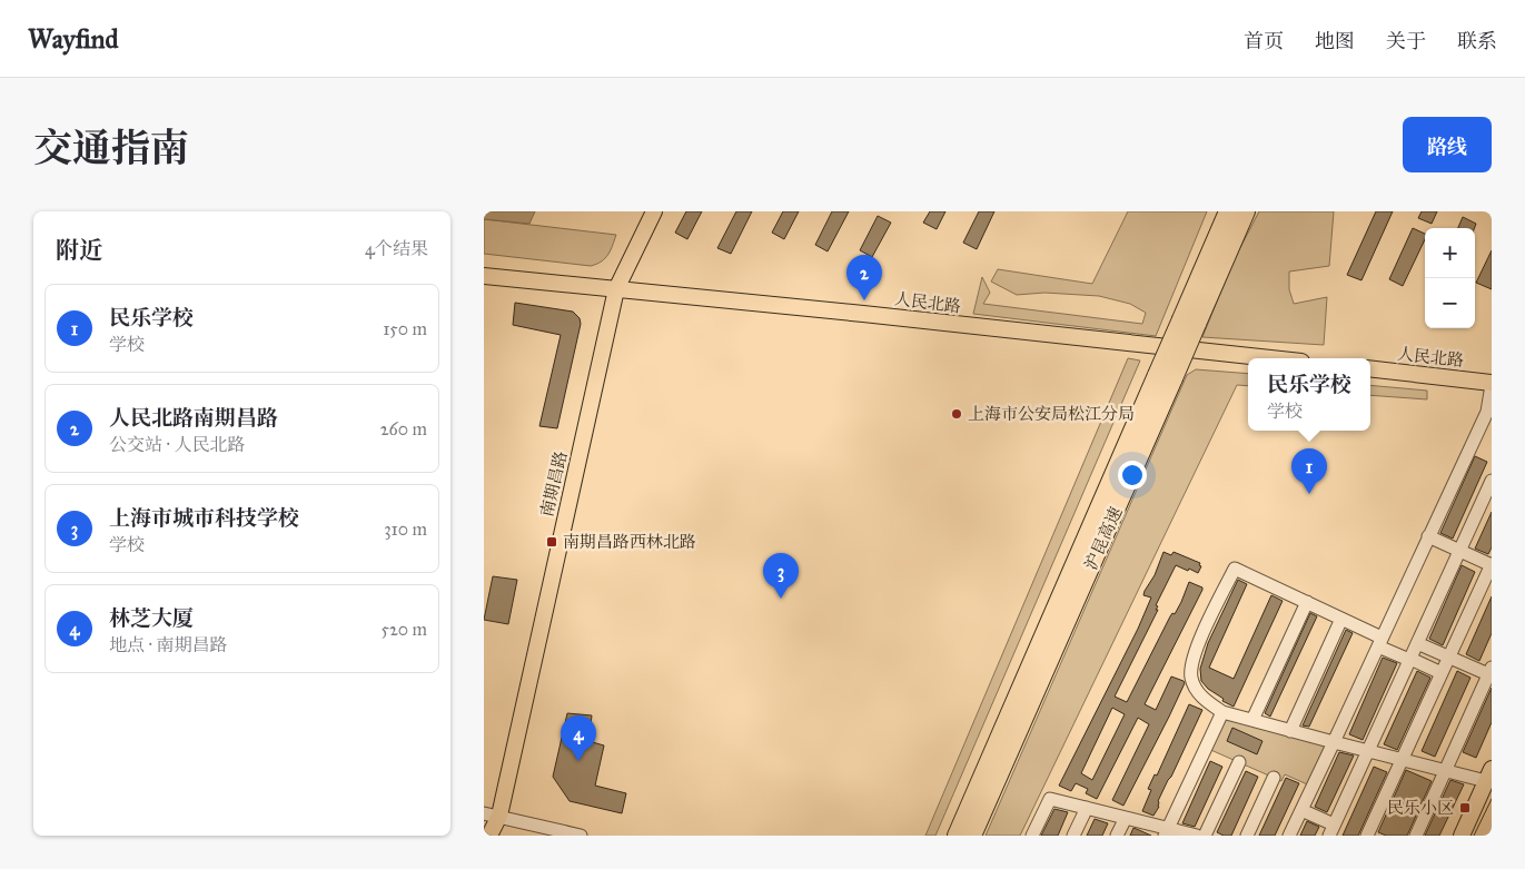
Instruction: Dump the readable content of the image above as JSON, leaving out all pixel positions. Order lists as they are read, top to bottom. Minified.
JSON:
{"streets":{"highway":["沪昆高速"],"main road":["人民北路","南期昌路"]},"crossings":[["人民北路","南期昌路"]],"places":{"other":["上海市公安局松江分局"],"transit":["南期昌路西林北路","民乐小区"]},"page":{"header":"Wayfind","nav":["首页","地图","关于","联系"],"title":"交通指南","buttons":"路线","heading":["附近","4个结果"],"map_buttons":["+","−"],"pins":["2","1","3","4"],"list":[{"mark":"1","name":"民乐学校","note":"学校","value":"150 m"},{"mark":"2","name":"人民北路南期昌路","note":"公交站 · 人民北路","value":"260 m"},{"mark":"3","name":"上海市城市科技学校","note":"学校","value":"310 m"},{"mark":"4","name":"林芝大厦","note":"地点 · 南期昌路","value":"520 m"}],"popup":["民乐学校","学校"]}}
